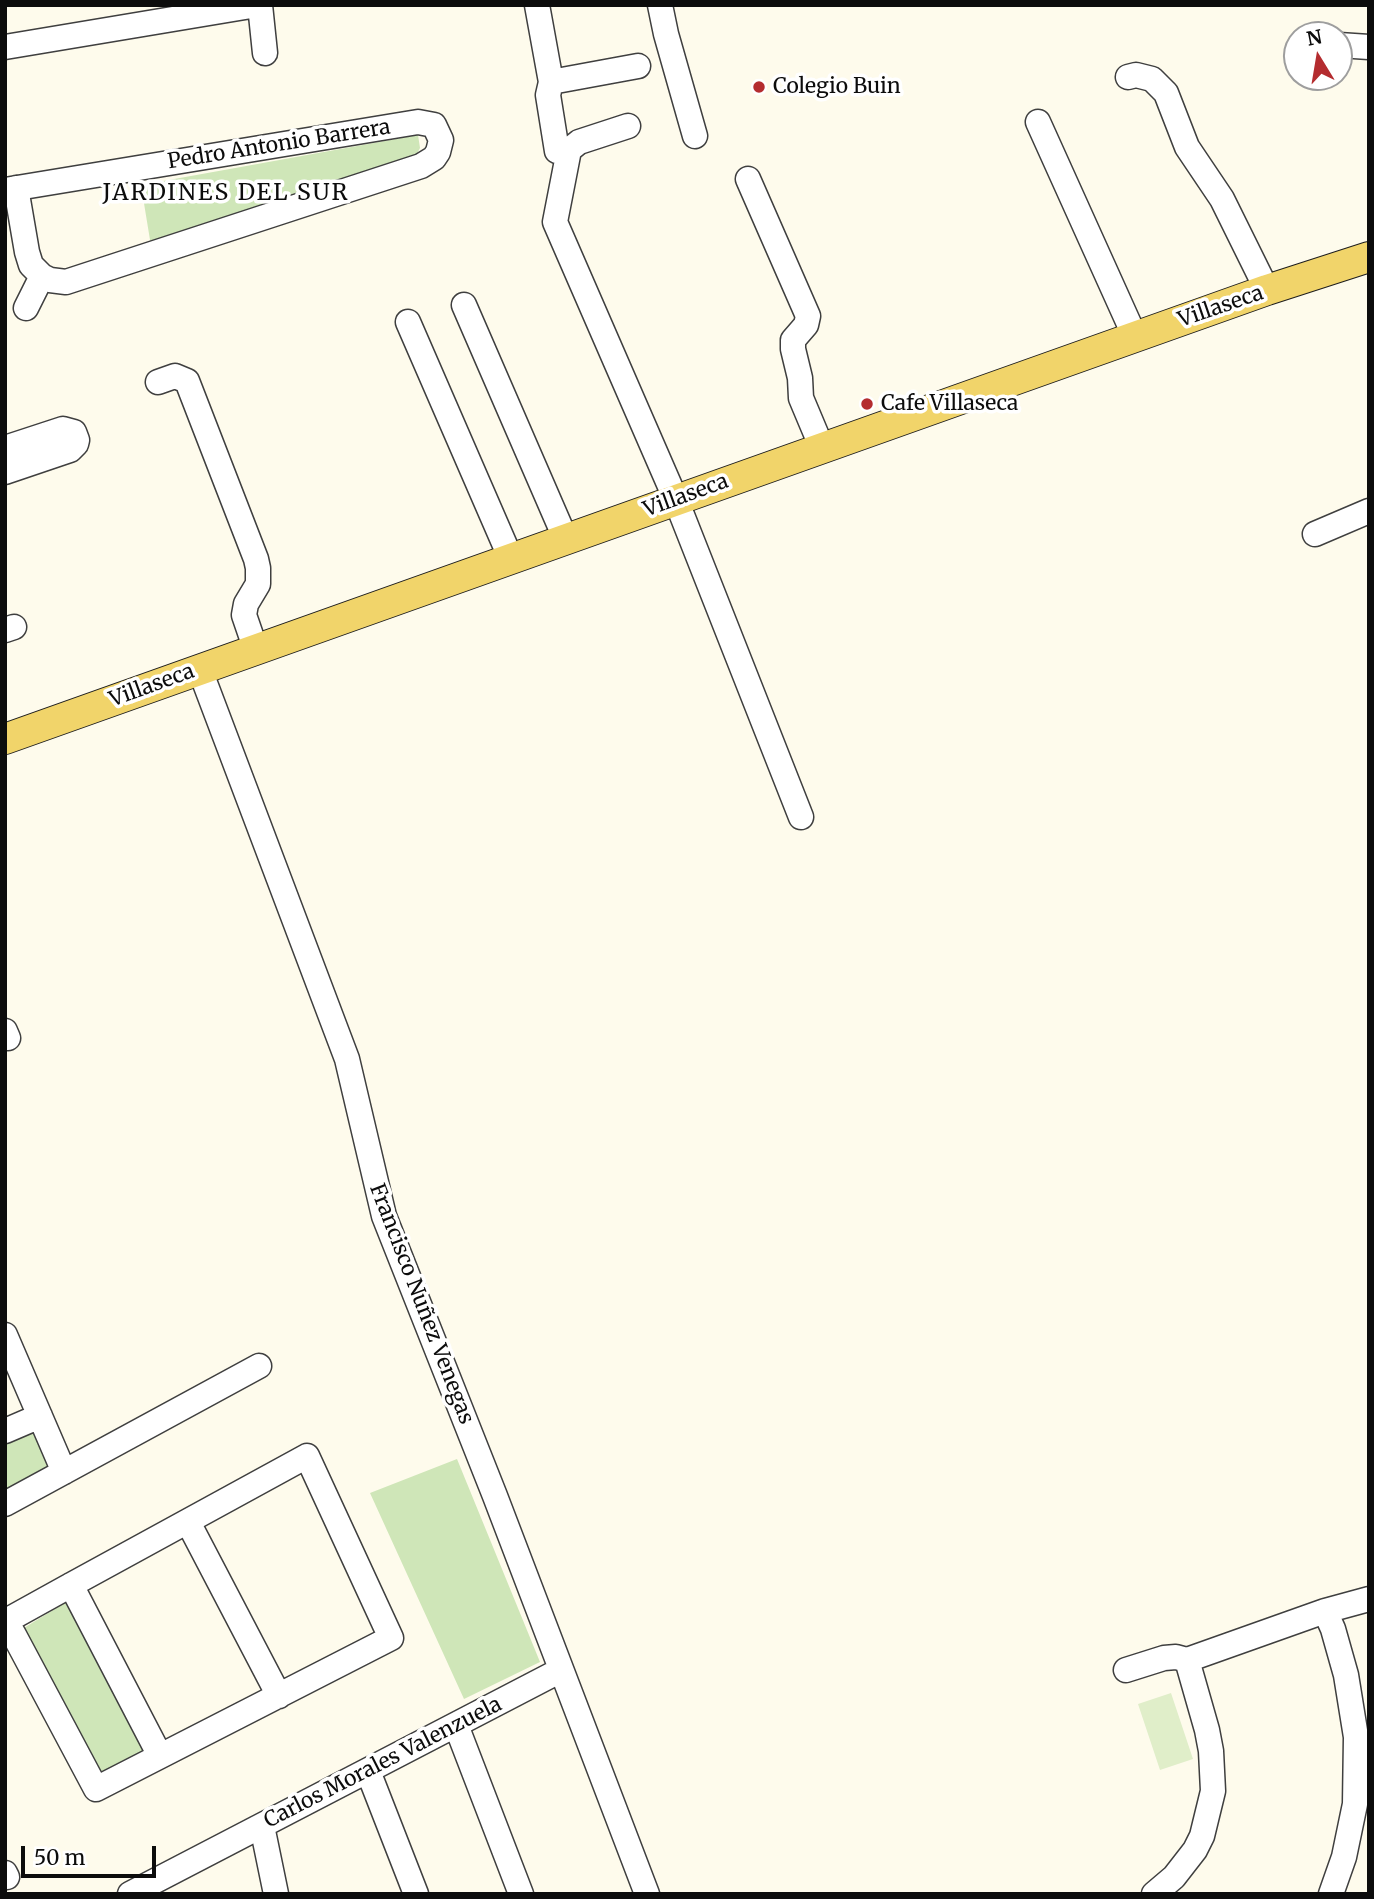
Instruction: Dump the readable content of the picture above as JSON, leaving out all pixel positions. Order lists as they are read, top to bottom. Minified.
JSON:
{"streets":{"main road":["Villaseca"],"street":["Pedro Antonio Barrera","Francisco Nuñez Venegas","Carlos Morales Valenzuela"]},"crossings":[["Villaseca","Francisco Nuñez Venegas"],["Francisco Nuñez Venegas","Carlos Morales Valenzuela"]],"districts":["JARDINES DEL SUR"],"places":["Colegio Buin","Cafe Villaseca"],"scale_bar":"50 m","north":"top"}
